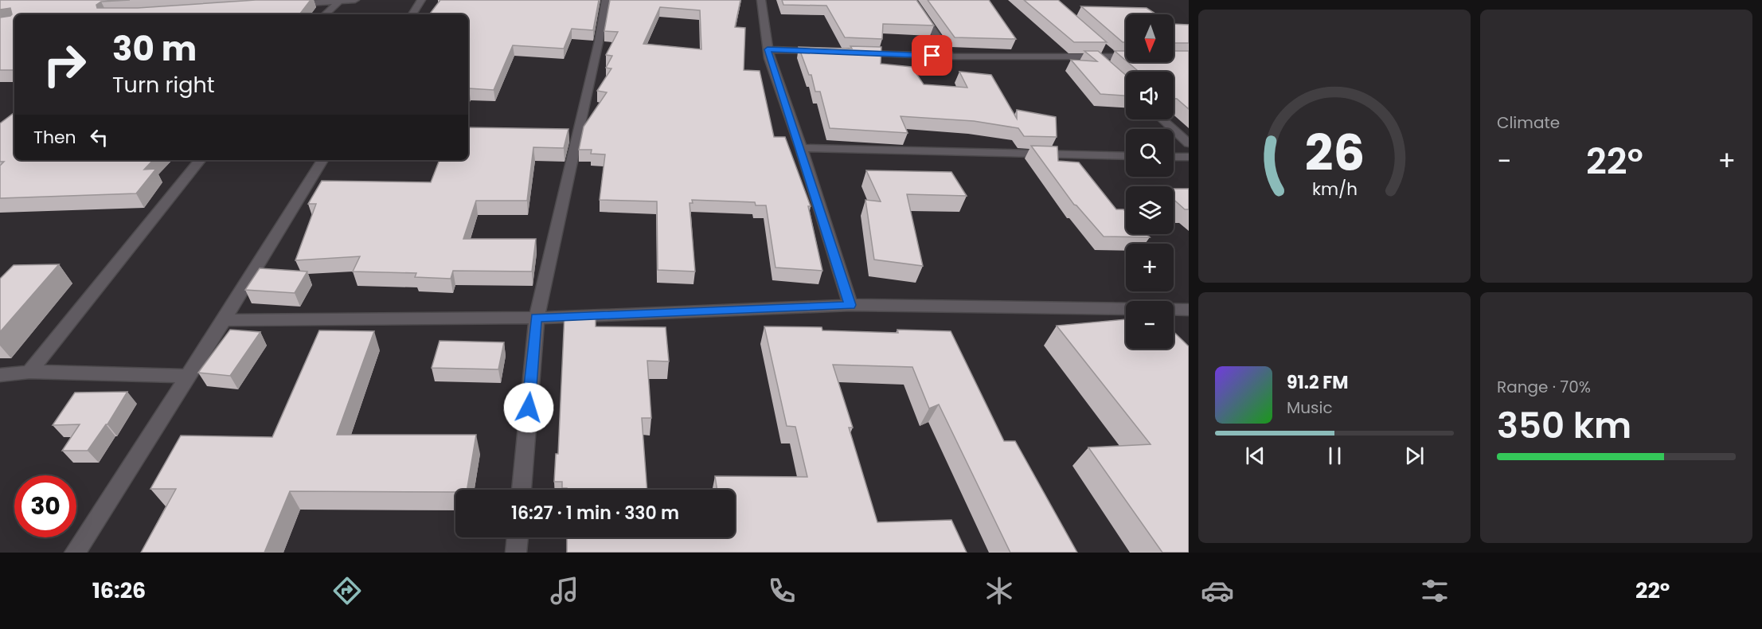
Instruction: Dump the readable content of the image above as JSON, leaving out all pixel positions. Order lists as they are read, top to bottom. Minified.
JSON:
{"north":"bottom","page":{"tile":["Climate",["Range · 70%","350 km"]],"map_buttons":["+","−"],"turn":["30 m","Turn right"],"then":"Then","heat":["−","22°","+"],"song":["91.2 FM","Music"],"limit":"30","trip":"16:27 · 1 min · 330 m","tabs":["16:26","22°"],"gauge":["26","km/h"]}}
